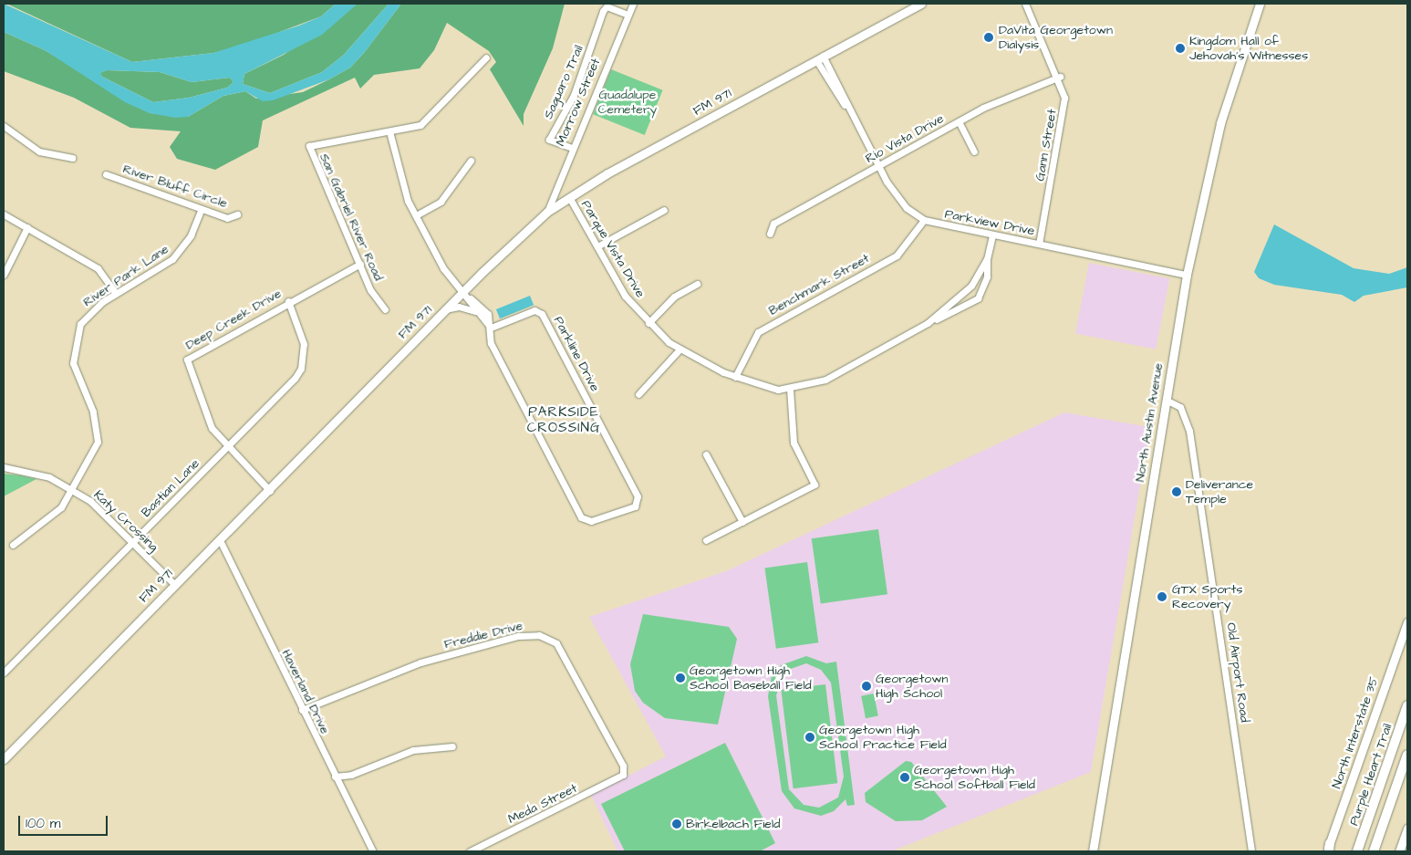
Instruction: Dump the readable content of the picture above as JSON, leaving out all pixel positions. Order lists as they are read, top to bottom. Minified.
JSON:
{"streets":{"highway":["Purple Heart Trail"],"main road":["FM 971","North Austin Avenue","North Interstate 35"],"street":["Saguaro Trail","Morrow Street","Rio Vista Drive","Gann Street","River Bluff Circle","San Gabriel River Road","Parkview Drive","Parque Vista Drive","River Park Lane","Benchmark Street","Deep Creek Drive","Parkline Drive","Bastian Lane","Katy Crossing","Freddie Drive","Old Airport Road","Haverland Drive","Meda Street"]},"crossings":[["Saguaro Trail","Morrow Street"],["Morrow Street","FM 971"],["FM 971","Parkview Drive"],["FM 971","Parque Vista Drive"],["FM 971","Deep Creek Drive"],["FM 971","Parkline Drive"],["FM 971","Katy Crossing"],["FM 971","Haverland Drive"],["Rio Vista Drive","Gann Street"],["Rio Vista Drive","Parkview Drive"],["Gann Street","Parkview Drive"],["River Bluff Circle","River Park Lane"],["San Gabriel River Road","Deep Creek Drive"],["San Gabriel River Road","Parkline Drive"],["Parkview Drive","Parque Vista Drive"],["Parkview Drive","Benchmark Street"],["Parkview Drive","North Austin Avenue"],["Parque Vista Drive","Benchmark Street"],["River Park Lane","Katy Crossing"],["Deep Creek Drive","Bastian Lane"],["North Austin Avenue","Old Airport Road"],["Bastian Lane","Katy Crossing"],["Freddie Drive","Haverland Drive"],["Freddie Drive","Meda Street"]],"districts":["PARKSIDE CROSSING"],"parks":["Guadalupe Cemetery"],"places":["DaVita Georgetown Dialysis","Kingdom Hall of Jehovah's Witnesses","Deliverance Temple","GTX Sports Recovery","Georgetown High School Baseball Field","Georgetown High School","Georgetown High School Practice Field","Georgetown High School Softball Field","Birkelbach Field"],"scale_bar":"100 m"}
